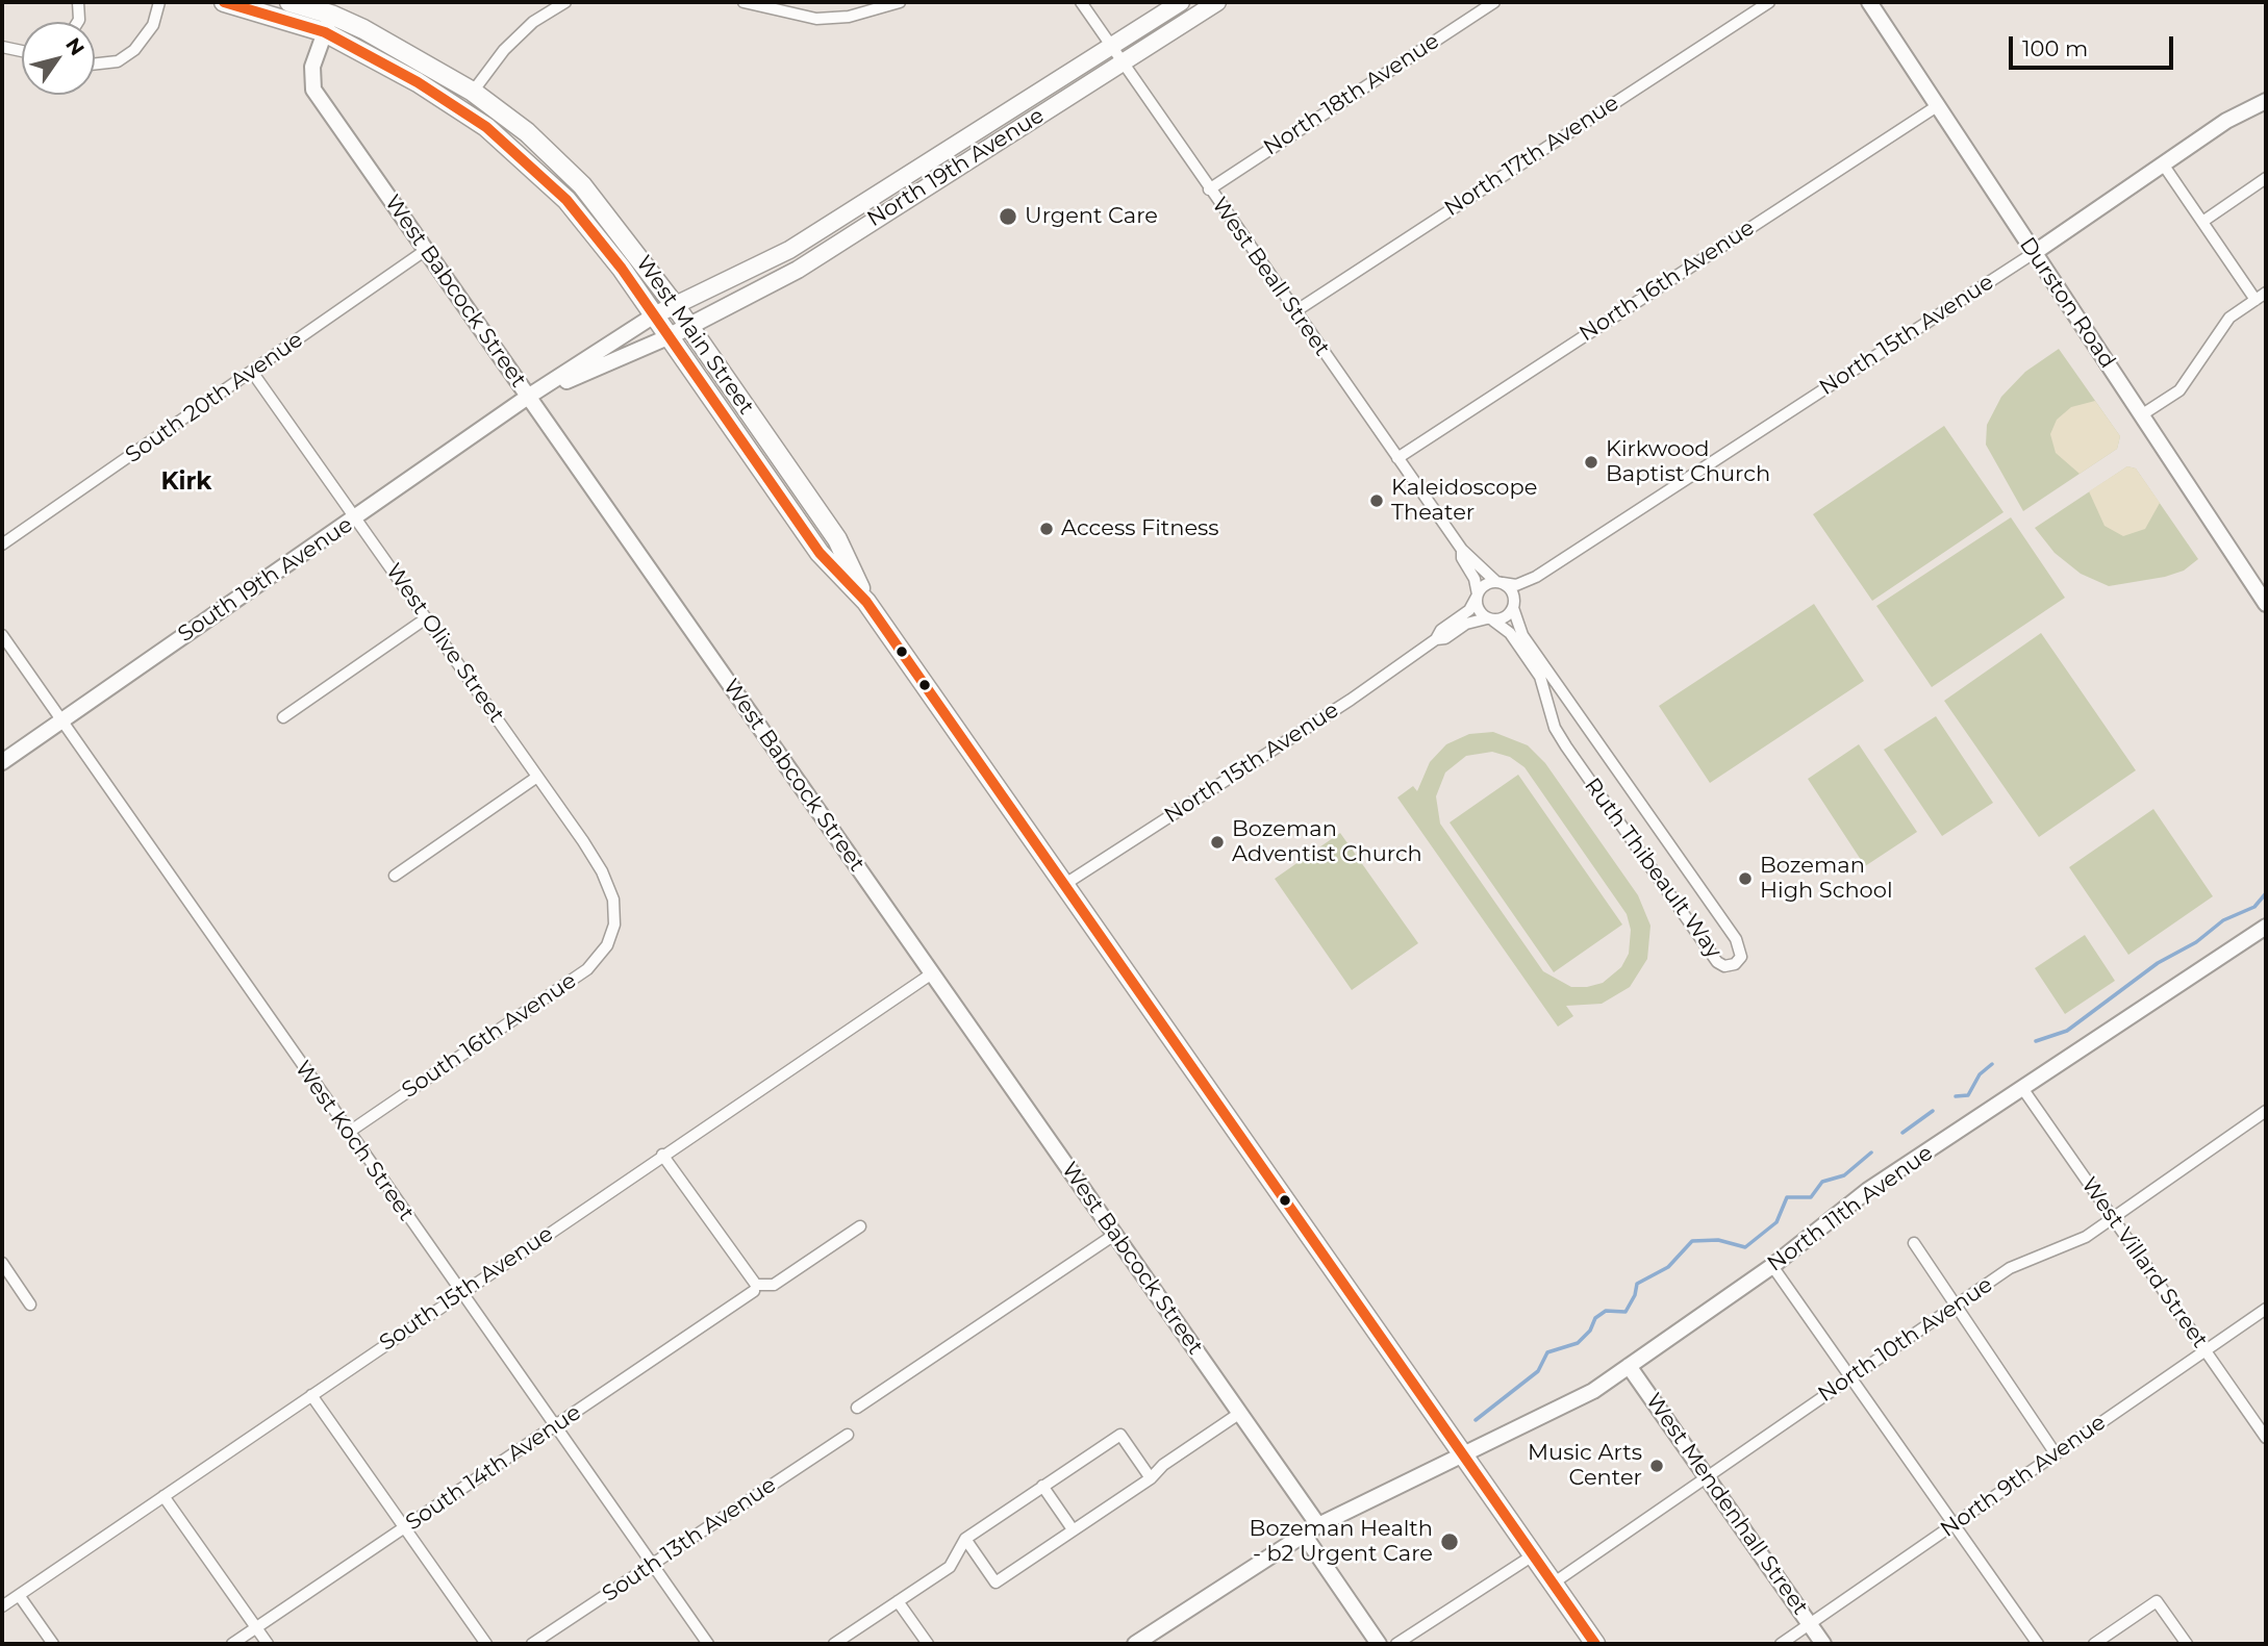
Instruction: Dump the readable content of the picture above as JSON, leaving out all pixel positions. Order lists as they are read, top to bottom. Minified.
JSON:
{"streets":{"highway":["West Main Street"],"main road":["North 19th Avenue","South 19th Avenue"],"street":["North 18th Avenue","North 17th Avenue","West Beall Street","North 16th Avenue","West Babcock Street","Durston Road","North 15th Avenue","South 20th Avenue","West Olive Street","Ruth Thibeault Way","South 16th Avenue","West Koch Street","North 11th Avenue","West Villard Street","South 15th Avenue","North 10th Avenue","South 14th Avenue","North 9th Avenue","West Mendenhall Street","South 13th Avenue"]},"crossings":[["North 18th Avenue","West Beall Street"],["North 17th Avenue","West Beall Street"],["North 19th Avenue","West Beall Street"],["North 19th Avenue","West Main Street"],["North 19th Avenue","South 19th Avenue"],["West Beall Street","North 16th Avenue"],["West Beall Street","North 15th Avenue"],["West Beall Street","Ruth Thibeault Way"],["North 16th Avenue","Durston Road"],["West Babcock Street","West Main Street"],["West Babcock Street","South 20th Avenue"],["West Babcock Street","South 19th Avenue"],["West Babcock Street","North 11th Avenue"],["West Babcock Street","South 15th Avenue"],["Durston Road","North 15th Avenue"],["West Main Street","North 15th Avenue"],["West Main Street","South 19th Avenue"],["West Main Street","North 11th Avenue"],["West Main Street","North 10th Avenue"],["North 15th Avenue","Ruth Thibeault Way"],["South 20th Avenue","West Olive Street"],["South 19th Avenue","West Olive Street"],["South 19th Avenue","West Koch Street"],["West Olive Street","South 16th Avenue"],["South 16th Avenue","West Koch Street"],["West Koch Street","South 15th Avenue"],["West Koch Street","South 14th Avenue"],["West Koch Street","South 13th Avenue"],["North 11th Avenue","West Villard Street"],["North 11th Avenue","West Mendenhall Street"],["West Villard Street","North 10th Avenue"],["West Villard Street","North 9th Avenue"],["North 10th Avenue","West Mendenhall Street"],["North 9th Avenue","West Mendenhall Street"]],"districts":["Kirk"],"places":["Urgent Care","Kirkwood Baptist Church","Kaleidoscope Theater","Access Fitness","Bozeman Adventist Church","Bozeman High School","Music Arts Center","Bozeman Health - b2 Urgent Care"],"scale_bar":"100 m","north":"top right"}
